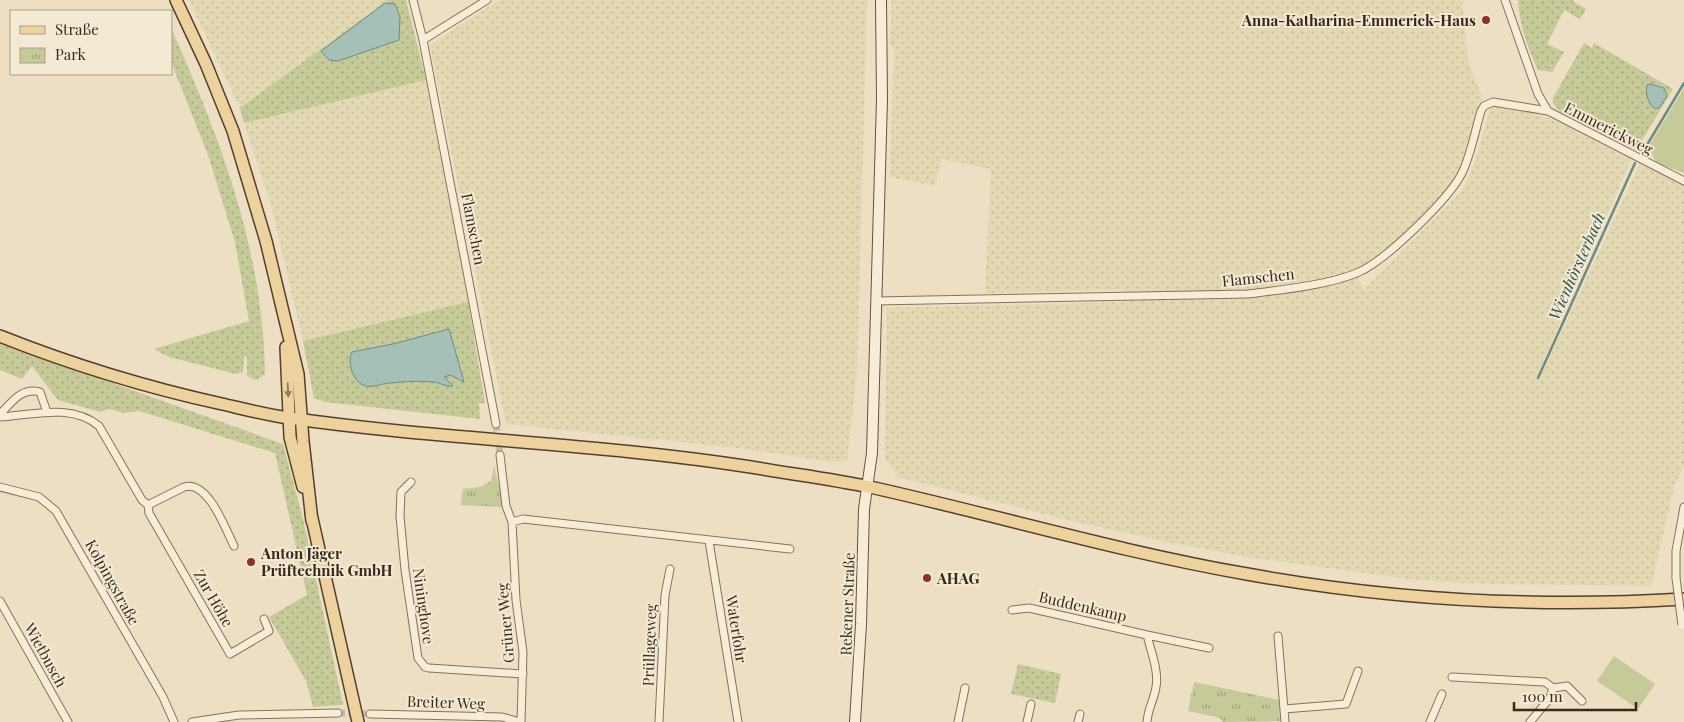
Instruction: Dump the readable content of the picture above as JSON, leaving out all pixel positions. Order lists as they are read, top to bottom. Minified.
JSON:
{"streets":{"main road":["Rekener Straße"],"street":["Emmerickweg","Flamschen","Kolpingstraße","Zur Höhe","Nininghove","Buddenkamp","Grüner Weg","Waterfohr","Prüllageweg","Wietbusch","Breiter Weg"]},"crossings":[["Emmerickweg","Flamschen"],["Flamschen","Rekener Straße"],["Nininghove","Grüner Weg"],["Grüner Weg","Breiter Weg"]],"water":["Wienhörsterbach"],"places":["Anna-Katharina-Emmerick-Haus","Anton Jäger Prüftechnik GmbH","AHAG"],"legend":["Straße","Park"],"scale_bar":"100 m"}
